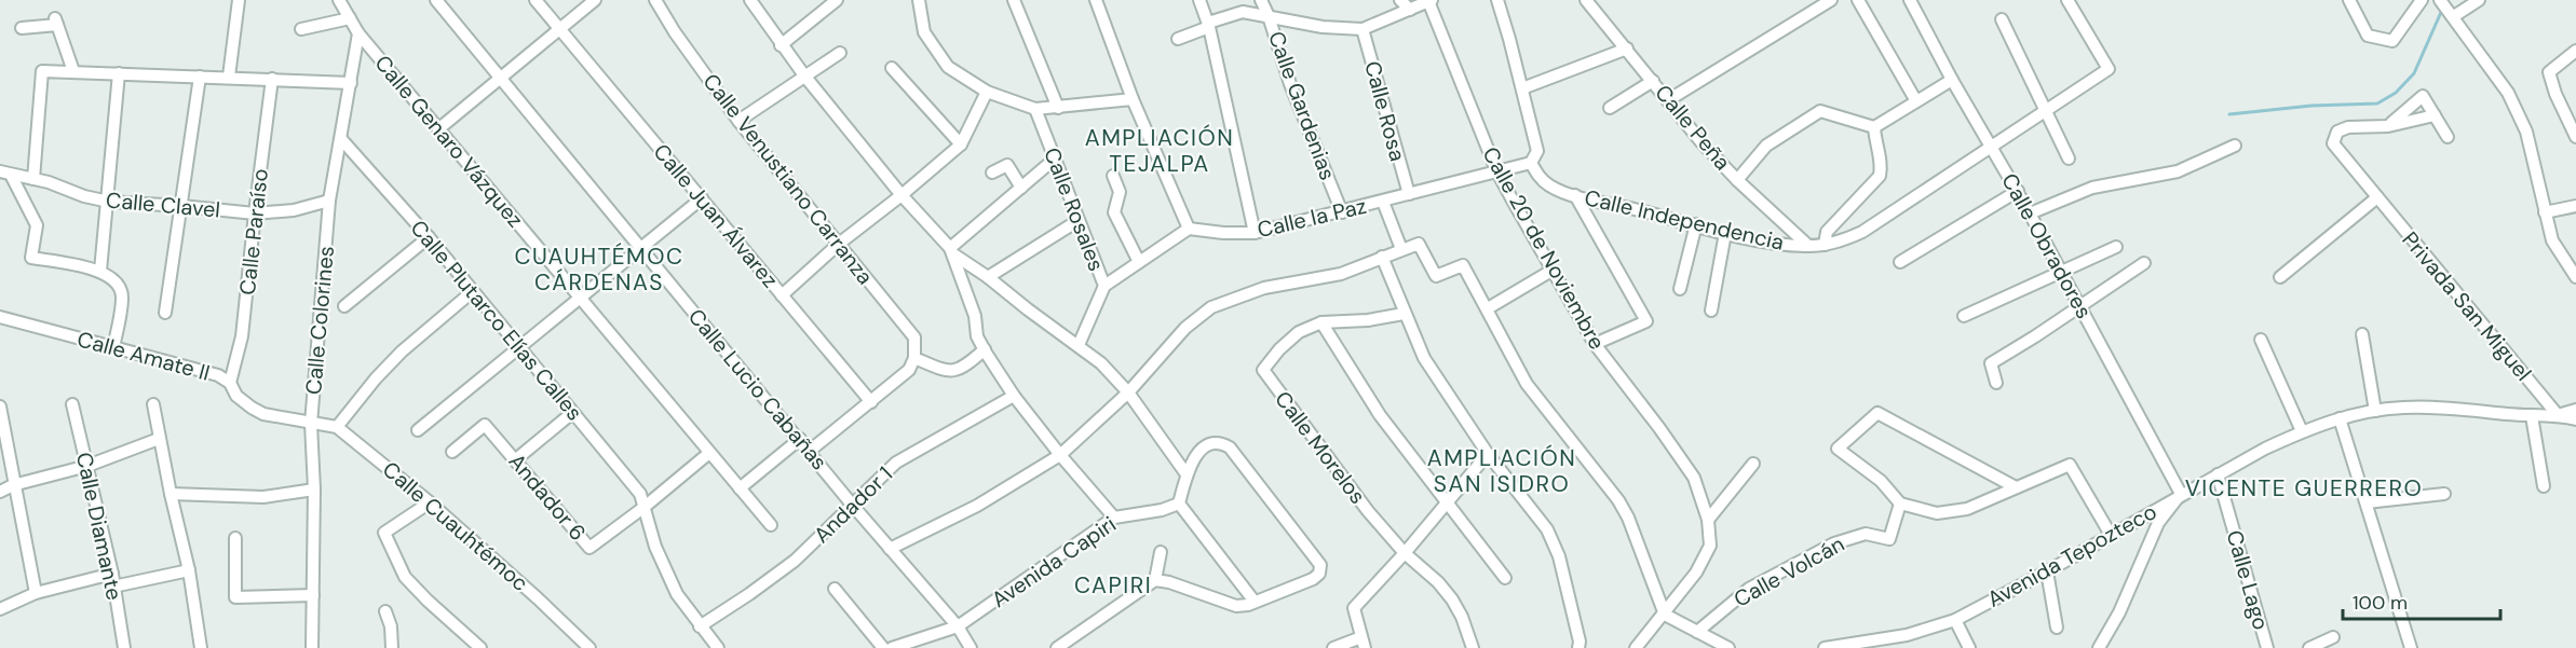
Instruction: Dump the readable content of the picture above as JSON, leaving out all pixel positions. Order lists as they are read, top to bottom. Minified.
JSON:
{"streets":{"street":["Calle Gardenias","Calle Rosa","Calle Peña","Calle Genaro Vázquez","Calle Venustiano Carranza","Calle Clavel","Calle Rosales","Calle Juan Álvarez","Calle la Paz","Calle Independencia","Calle Paraíso","Calle Obradores","Calle 20 de Noviembre","Privada San Miguel","Calle Colorines","Calle Plutarco Elías Calles","Calle Amate II","Calle Lucio Cabañas","Calle Morelos","Andador 6","Andador 1","Calle Diamante","Calle Cuauhtémoc","Avenida Tepozteco","Avenida Capiri","Calle Volcán","Calle Lago"]},"crossings":[["Calle Gardenias","Calle la Paz"],["Calle Rosa","Calle la Paz"],["Calle Peña","Calle Independencia"],["Calle Genaro Vázquez","Calle Colorines"],["Calle Clavel","Calle Paraíso"],["Calle Clavel","Calle Colorines"],["Calle la Paz","Calle Independencia"],["Calle la Paz","Calle 20 de Noviembre"],["Calle Independencia","Calle Obradores"],["Calle Paraíso","Calle Amate II"],["Calle Obradores","Avenida Tepozteco"],["Privada San Miguel","Avenida Tepozteco"],["Calle Colorines","Calle Plutarco Elías Calles"],["Calle Colorines","Calle Amate II"],["Calle Plutarco Elías Calles","Andador 6"],["Calle Plutarco Elías Calles","Andador 1"],["Calle Lucio Cabañas","Andador 1"],["Calle Lucio Cabañas","Avenida Capiri"],["Avenida Tepozteco","Calle Lago"]],"districts":["AMPLIACIÓN TEJALPA","CUAUHTÉMOC CÁRDENAS","AMPLIACIÓN SAN ISIDRO","VICENTE GUERRERO","CAPIRI"],"scale_bar":"100 m"}
